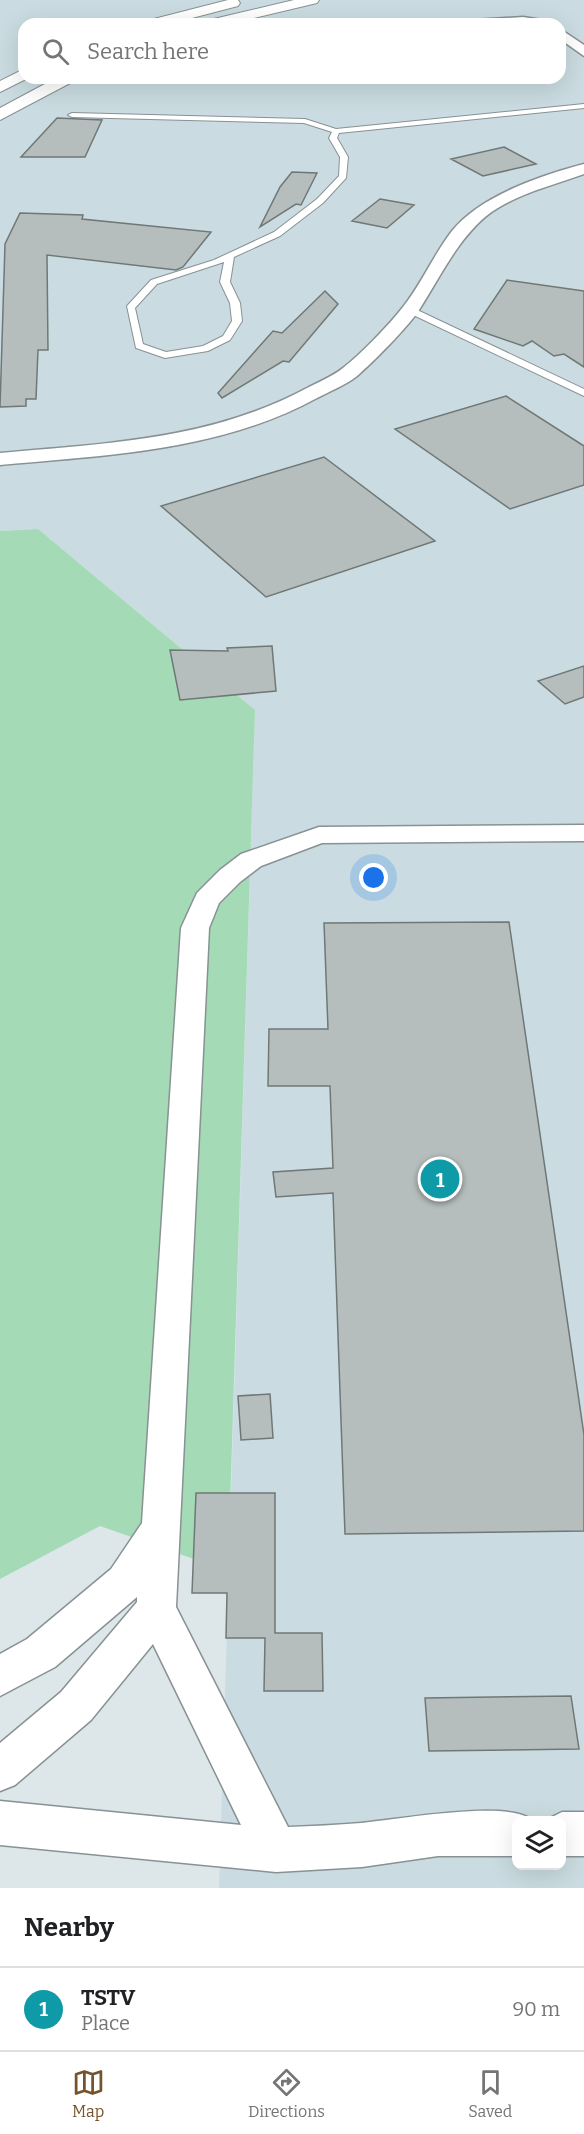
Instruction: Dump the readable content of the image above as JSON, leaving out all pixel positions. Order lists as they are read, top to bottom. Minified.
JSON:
{"page":{"search":"Search here","pins":"1","heading":"Nearby","list":[{"mark":"1","name":"TSTV","note":"Place","value":"90 m"}],"nav":["Map","Directions","Saved"]}}
